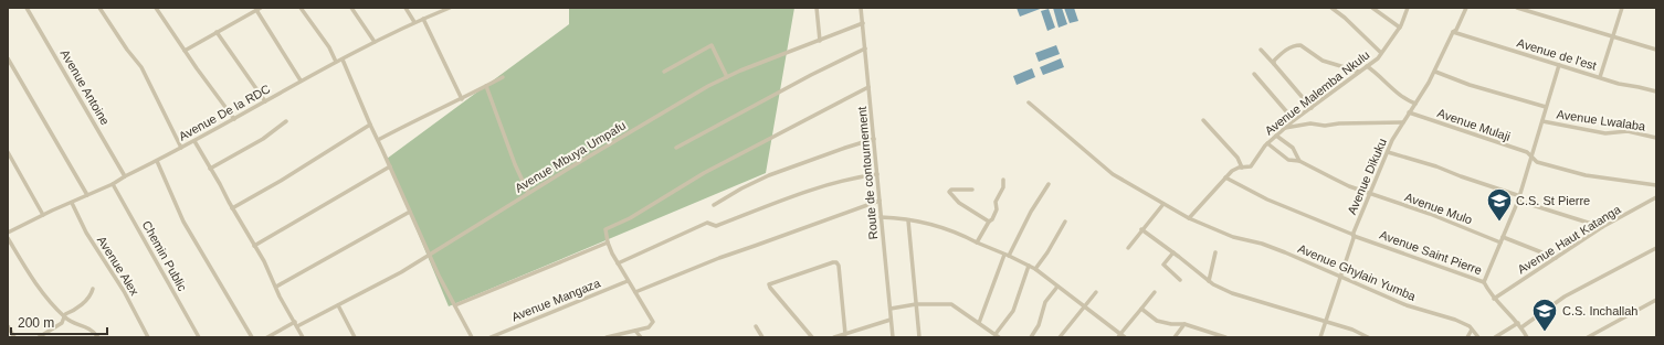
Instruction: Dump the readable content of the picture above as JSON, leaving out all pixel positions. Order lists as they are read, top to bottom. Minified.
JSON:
{"streets":{"street":["Avenue de l'est","Avenue Antoine","Avenue Malemba Nkulu","Avenue De la RDC","Avenue Lwalaba","Avenue Mulaji","Avenue Mbuya Umpafu","Route de contournement","Avenue Dikuku","Avenue Mulo","Avenue Haut Katanga","Avenue Saint Pierre","Chemin Public","Avenue Alex","Avenue Ghylain Yumba","Avenue Mangaza"]},"crossings":[["Avenue de l'est","Avenue Dikuku"],["Avenue de l'est","Avenue Saint Pierre"],["Avenue Antoine","Avenue De la RDC"],["Avenue Malemba Nkulu","Avenue Mulo"],["Avenue Malemba Nkulu","Avenue Saint Pierre"],["Avenue Malemba Nkulu","Avenue Ghylain Yumba"],["Avenue De la RDC","Chemin Public"],["Avenue De la RDC","Avenue Alex"],["Avenue Lwalaba","Avenue Saint Pierre"],["Avenue Mulaji","Avenue Dikuku"],["Avenue Mulaji","Avenue Saint Pierre"],["Avenue Mbuya Umpafu","Route de contournement"],["Avenue Dikuku","Avenue Mulo"],["Avenue Dikuku","Avenue Saint Pierre"],["Avenue Dikuku","Avenue Ghylain Yumba"],["Avenue Mulo","Avenue Saint Pierre"]],"places":{"school or university":["C.S. St Pierre","C.S. Inchallah"]},"scale_bar":"200 m"}
